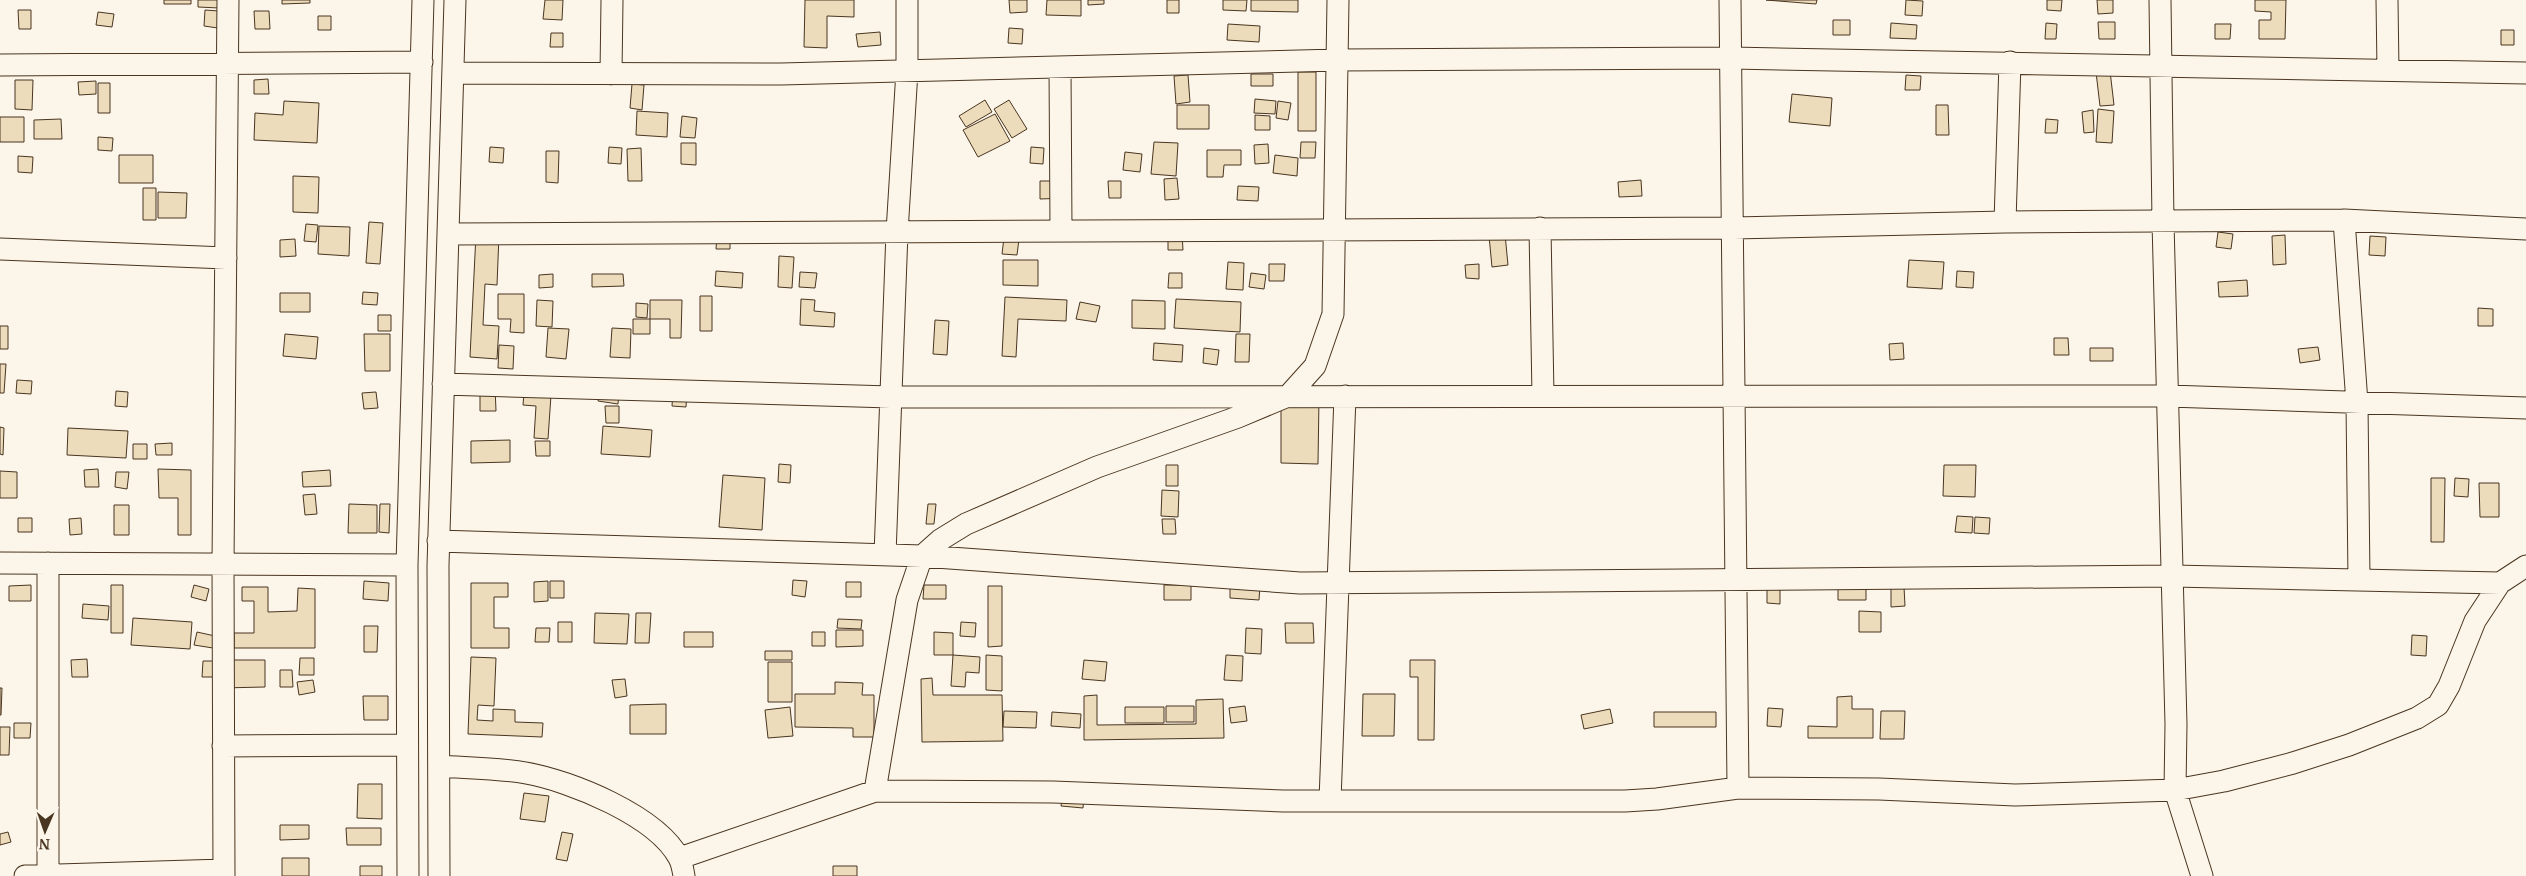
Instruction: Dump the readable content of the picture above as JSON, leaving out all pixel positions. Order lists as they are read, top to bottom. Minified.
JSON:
{"north":"bottom"}
